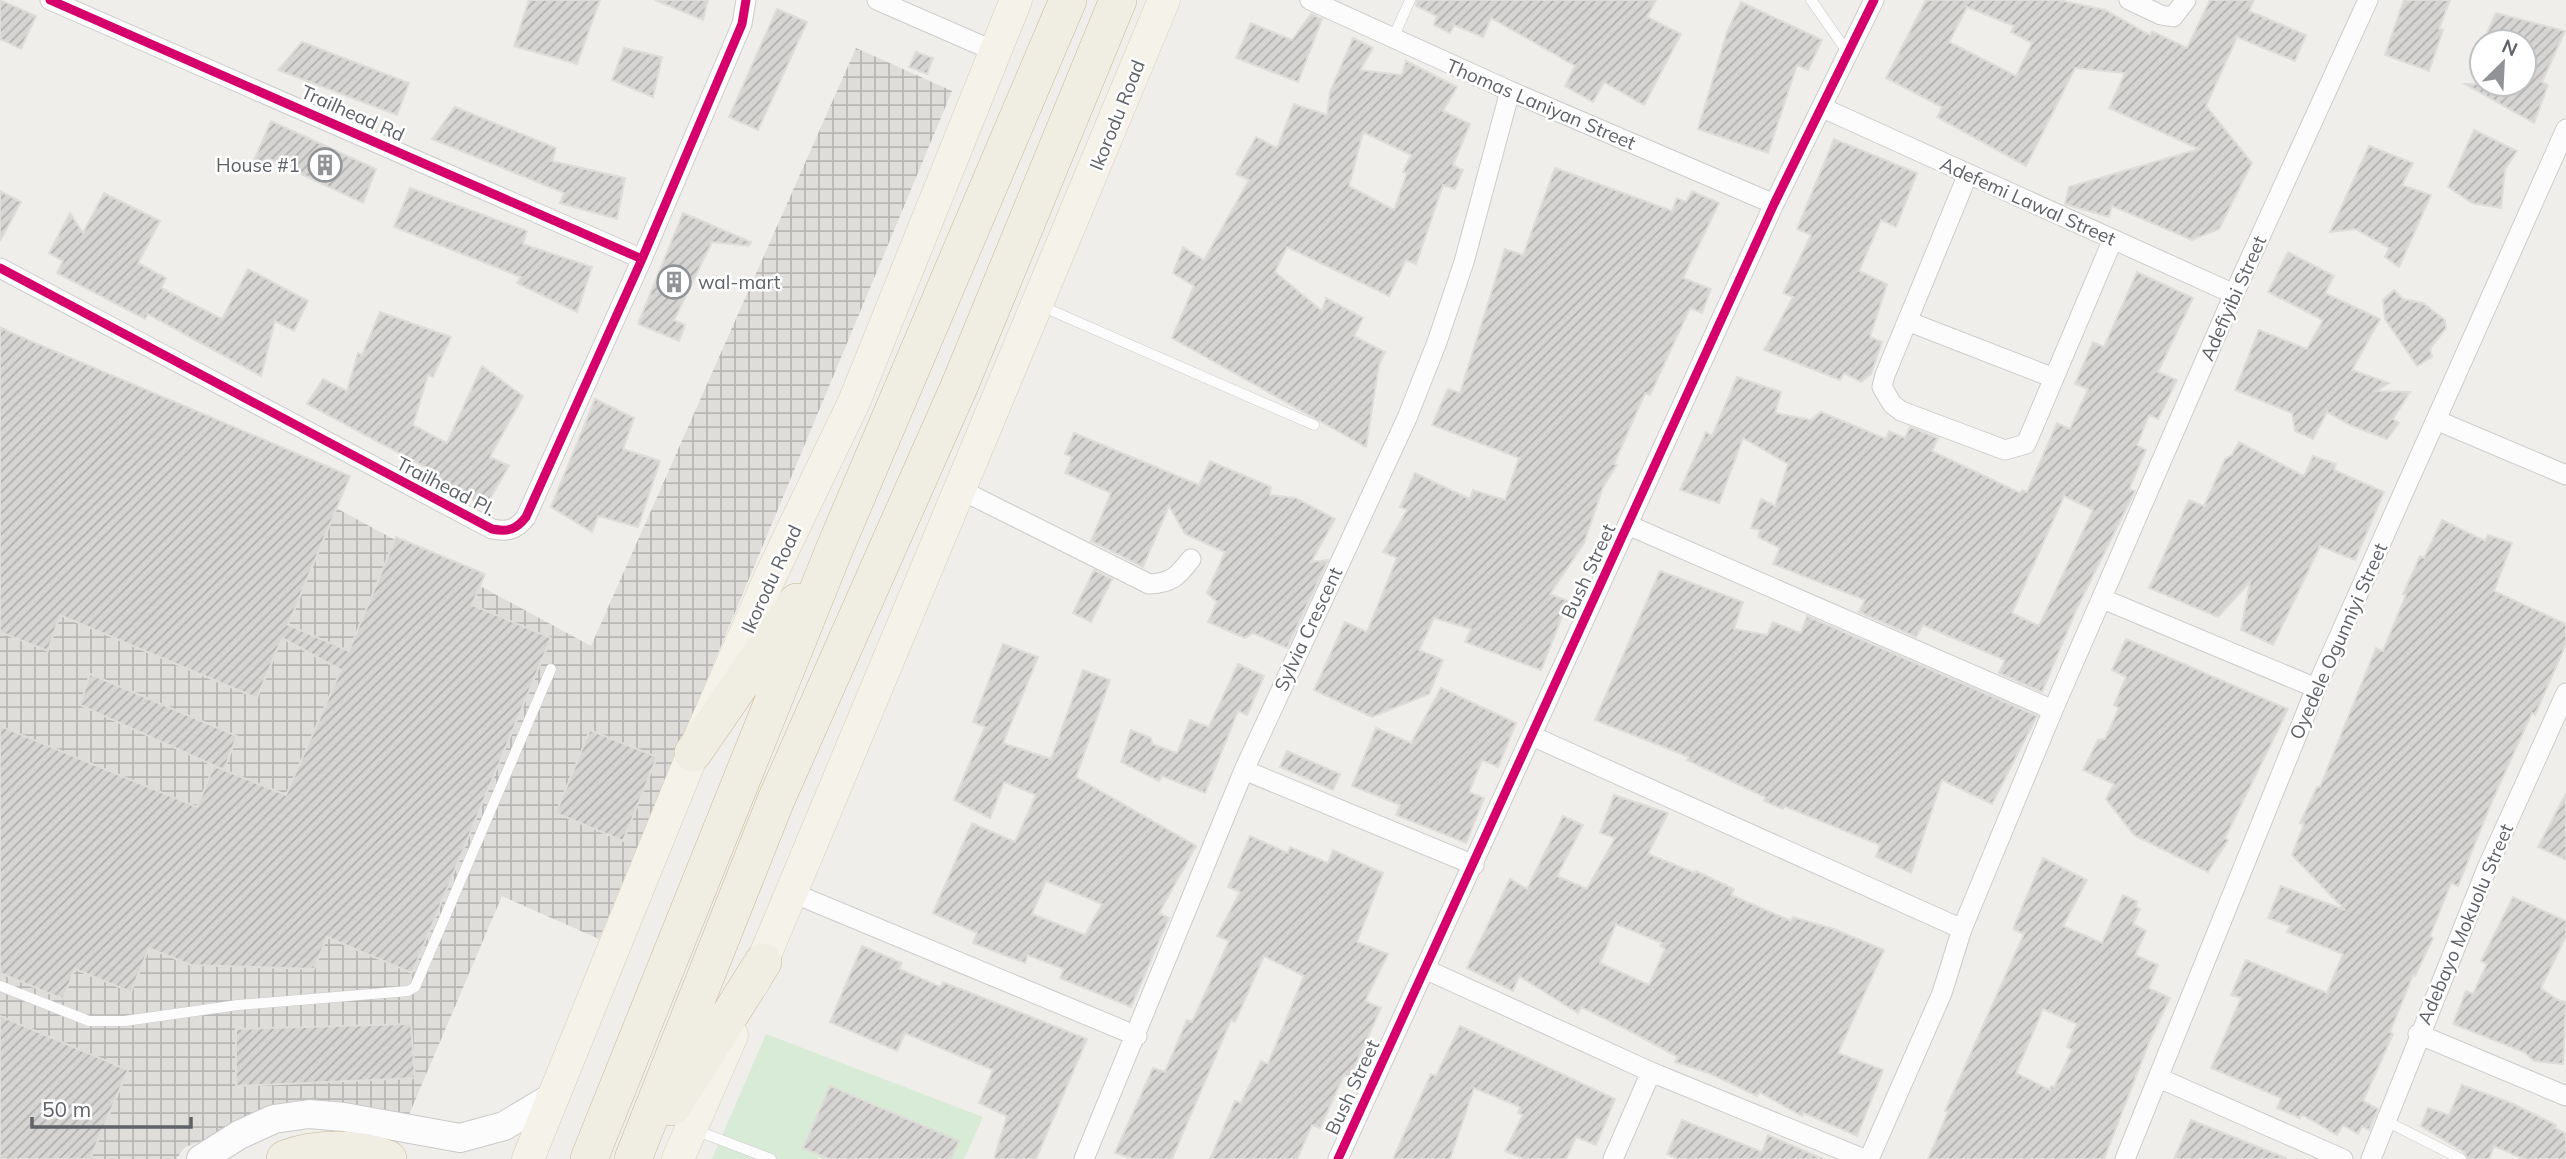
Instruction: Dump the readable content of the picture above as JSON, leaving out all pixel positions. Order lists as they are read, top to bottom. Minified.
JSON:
{"streets":{"main road":["Ikorodu Road"],"street":["Thomas Laniyan Street","Trailhead Rd","Adefemi Lawal Street","Adefiyibi Street","Trailhead Pl.","Bush Street","Sylvia Crescent","Oyedele Ogunniyi Street","Adebayo Mokuolu Street"]},"crossings":[["Thomas Laniyan Street","Bush Street"],["Thomas Laniyan Street","Sylvia Crescent"],["Trailhead Rd","Trailhead Pl."],["Adefemi Lawal Street","Adefiyibi Street"],["Adefemi Lawal Street","Bush Street"]],"places":{"building":["House #1","wal-mart"]},"scale_bar":"50 m","north":"top right"}
